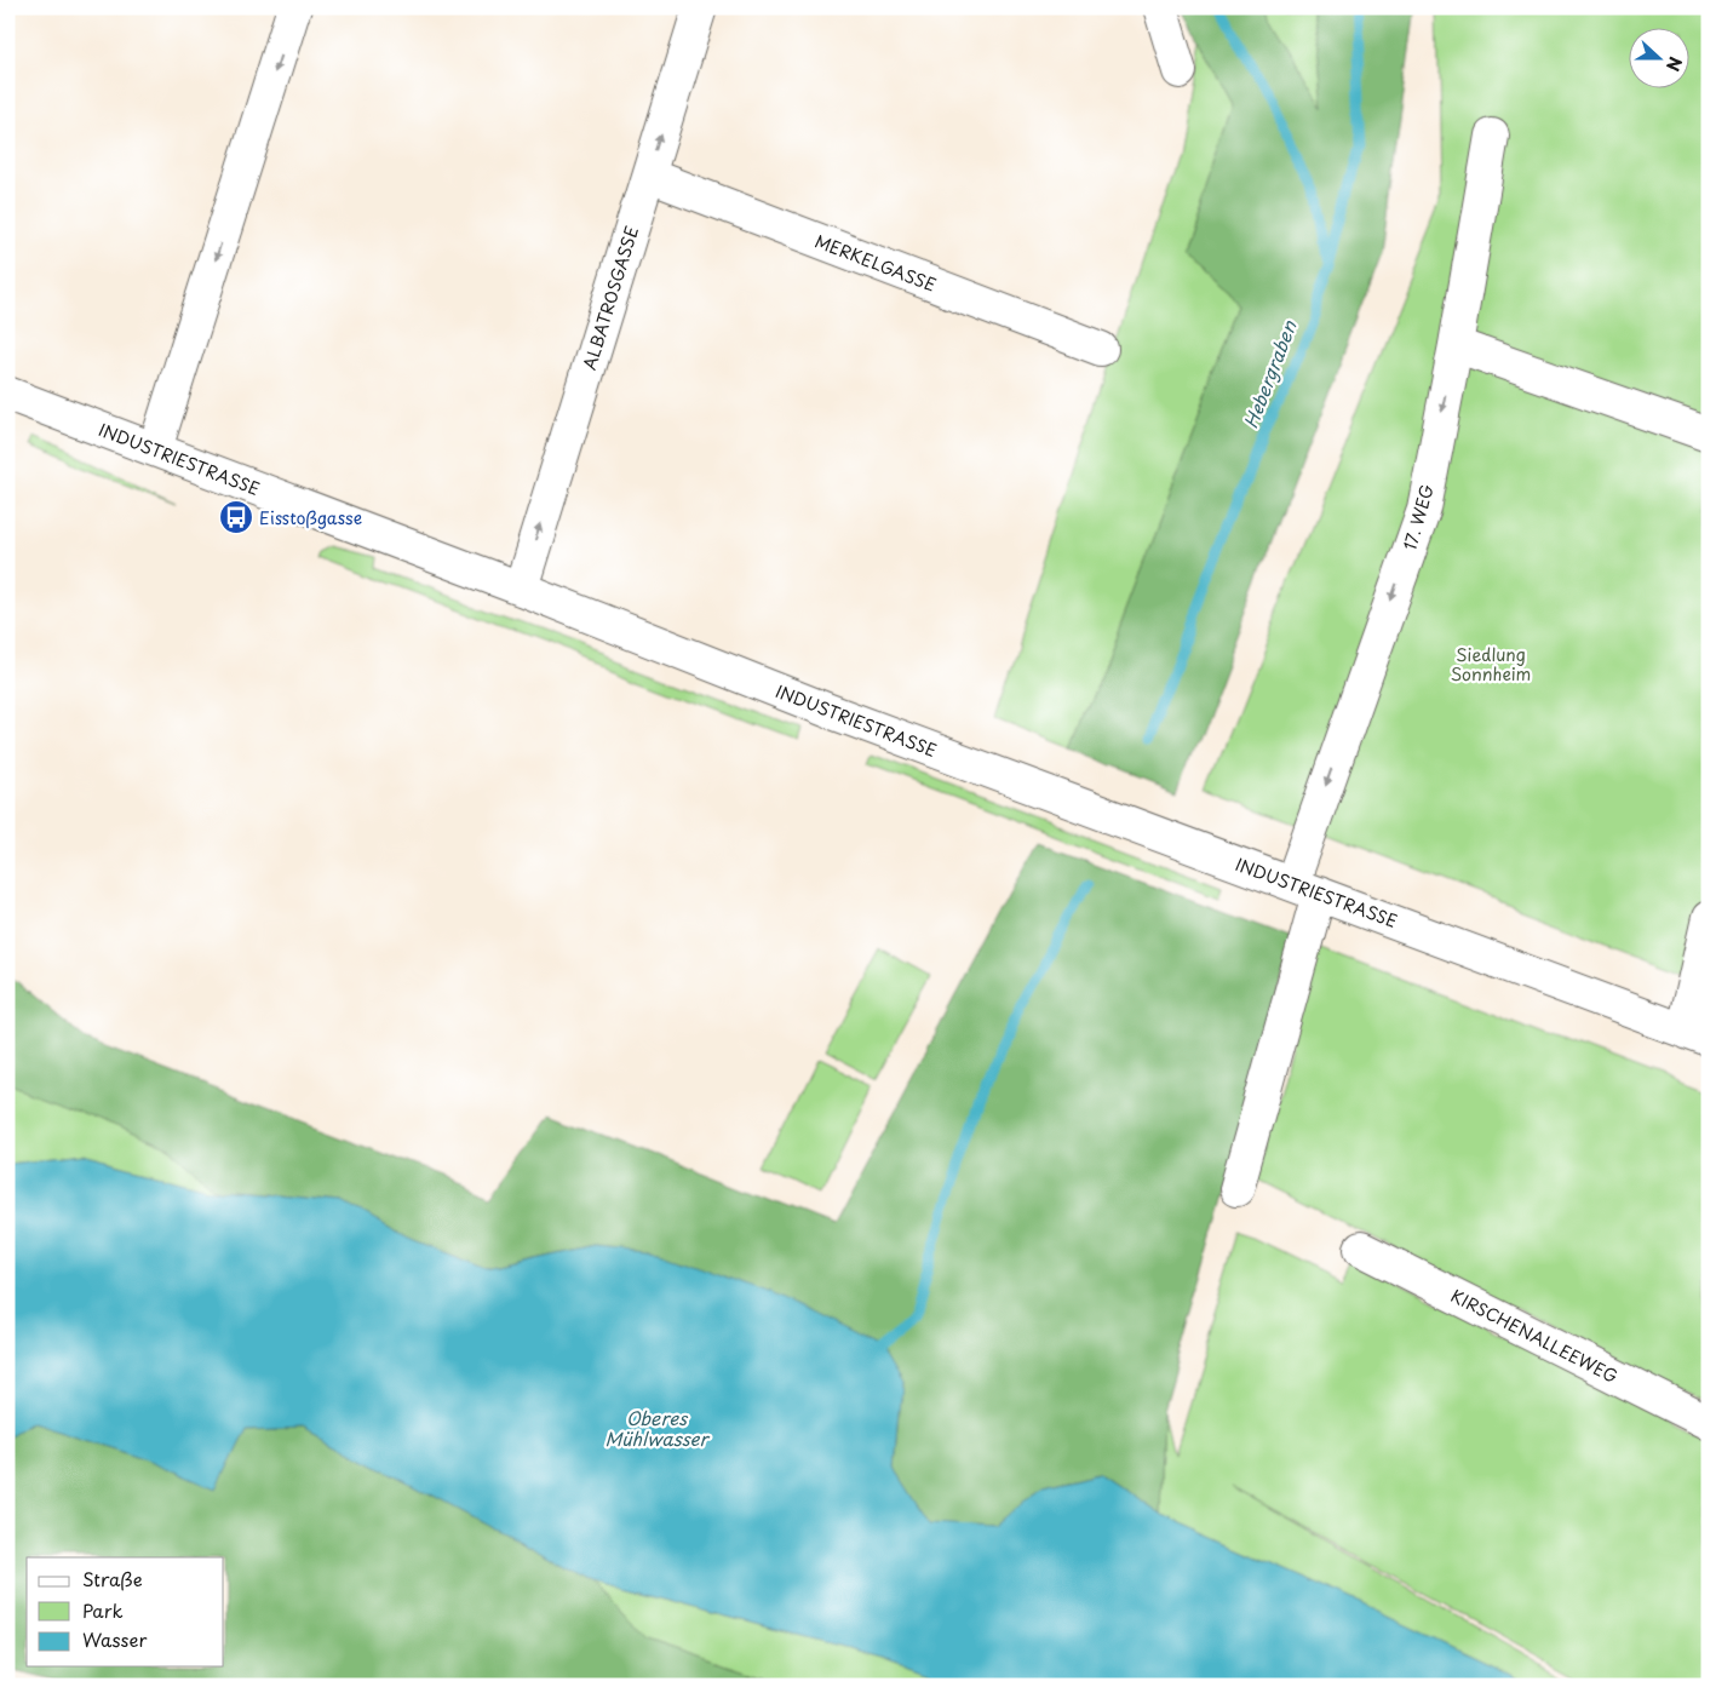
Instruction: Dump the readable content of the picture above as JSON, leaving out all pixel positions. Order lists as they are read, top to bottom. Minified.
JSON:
{"streets":{"street":["MERKELGASSE","ALBATROSGASSE","INDUSTRIESTRASSE","17. WEG","KIRSCHENALLEEWEG"]},"crossings":[["MERKELGASSE","ALBATROSGASSE"],["ALBATROSGASSE","INDUSTRIESTRASSE"],["INDUSTRIESTRASSE","17. WEG"]],"one_way":["ALBATROSGASSE","17. WEG"],"water":["Hebergraben","Oberes Mühlwasser"],"parks":["Siedlung Sonnheim"],"places":{"bus stop":["Eisstoßgasse"]},"legend":["Straße","Park","Wasser"],"north":"right"}
